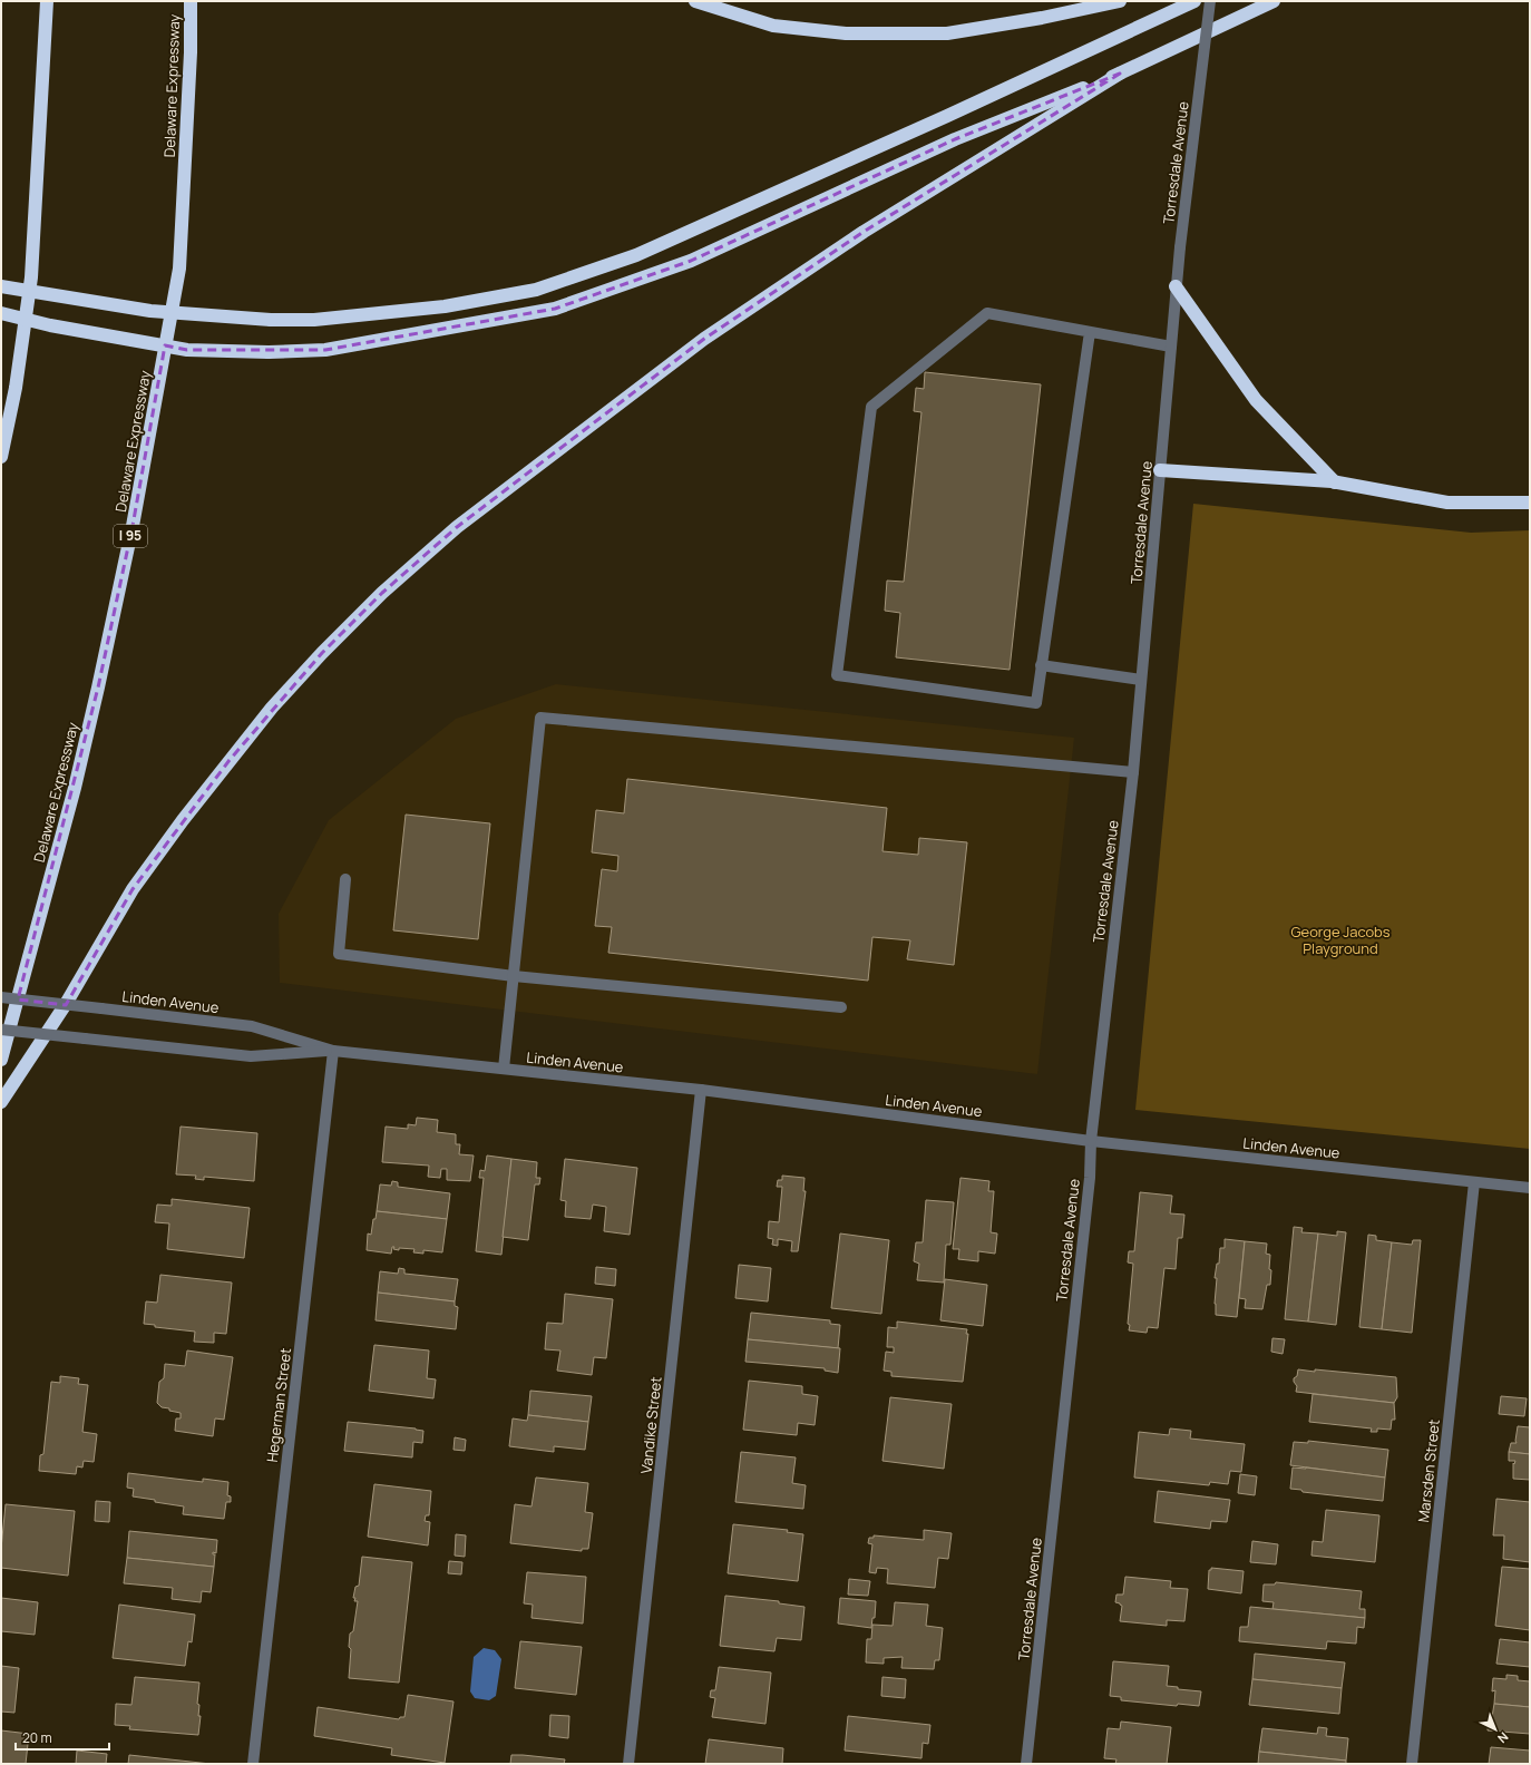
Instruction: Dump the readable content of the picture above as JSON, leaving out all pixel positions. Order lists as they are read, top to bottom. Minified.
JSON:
{"streets":{"highway":["Delaware Expressway","I 95"],"street":["Torresdale Avenue","Linden Avenue","Hegerman Street","Vandike Street","Marsden Street"]},"crossings":[["Torresdale Avenue","Linden Avenue"],["Linden Avenue","Hegerman Street"],["Linden Avenue","Vandike Street"],["Linden Avenue","Marsden Street"]],"parks":["George Jacobs Playground"],"scale_bar":"20 m","north":"bottom right"}
